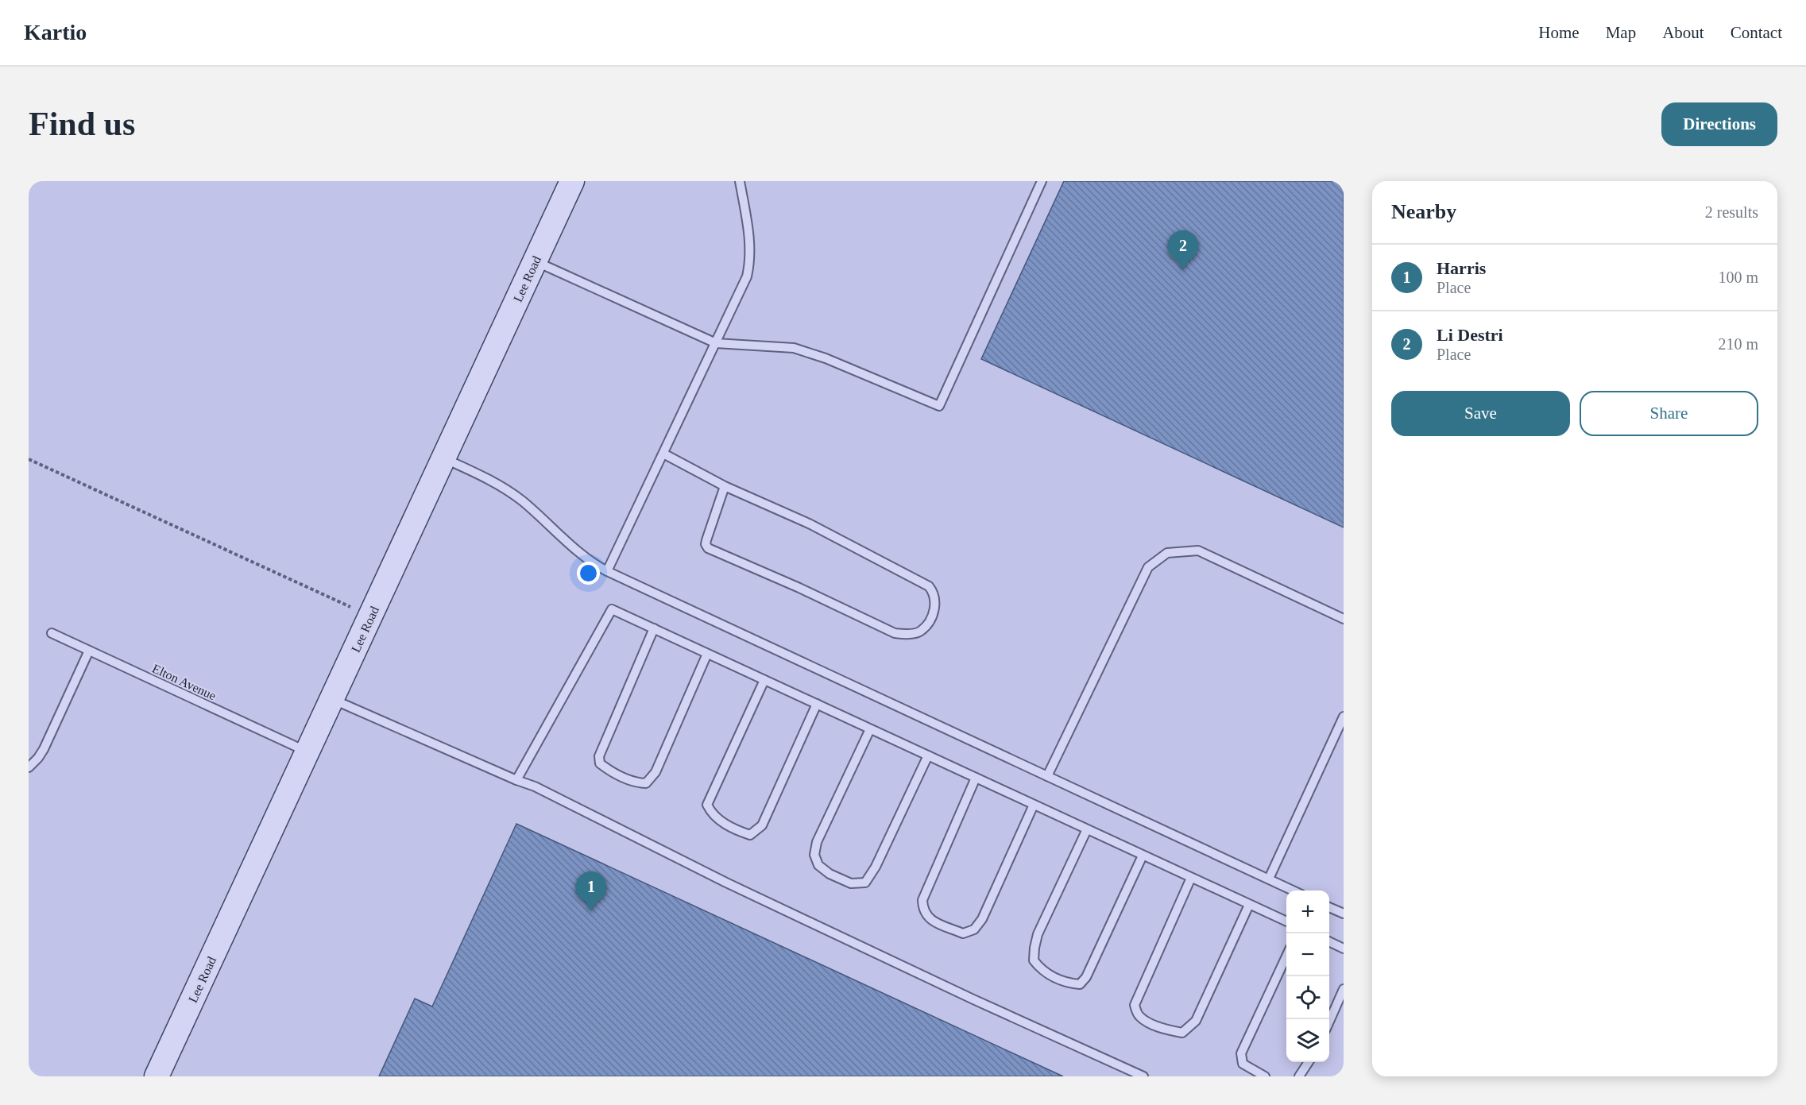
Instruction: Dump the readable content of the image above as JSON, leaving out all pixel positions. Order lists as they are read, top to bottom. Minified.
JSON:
{"streets":{"street":["Lee Road"],"lane":["Elton Avenue"]},"crossings":[["Lee Road","Elton Avenue"]],"page":{"header":"Kartio","nav":["Home","Map","About","Contact"],"buttons":["Directions",["Save","Share"]],"title":"Find us","heading":["Nearby","2 results"],"pins":["2","1"],"list":[{"mark":"1","name":"Harris","note":"Place","value":"100 m"},{"mark":"2","name":"Li Destri","note":"Place","value":"210 m"}],"map_buttons":["+","−"]}}
